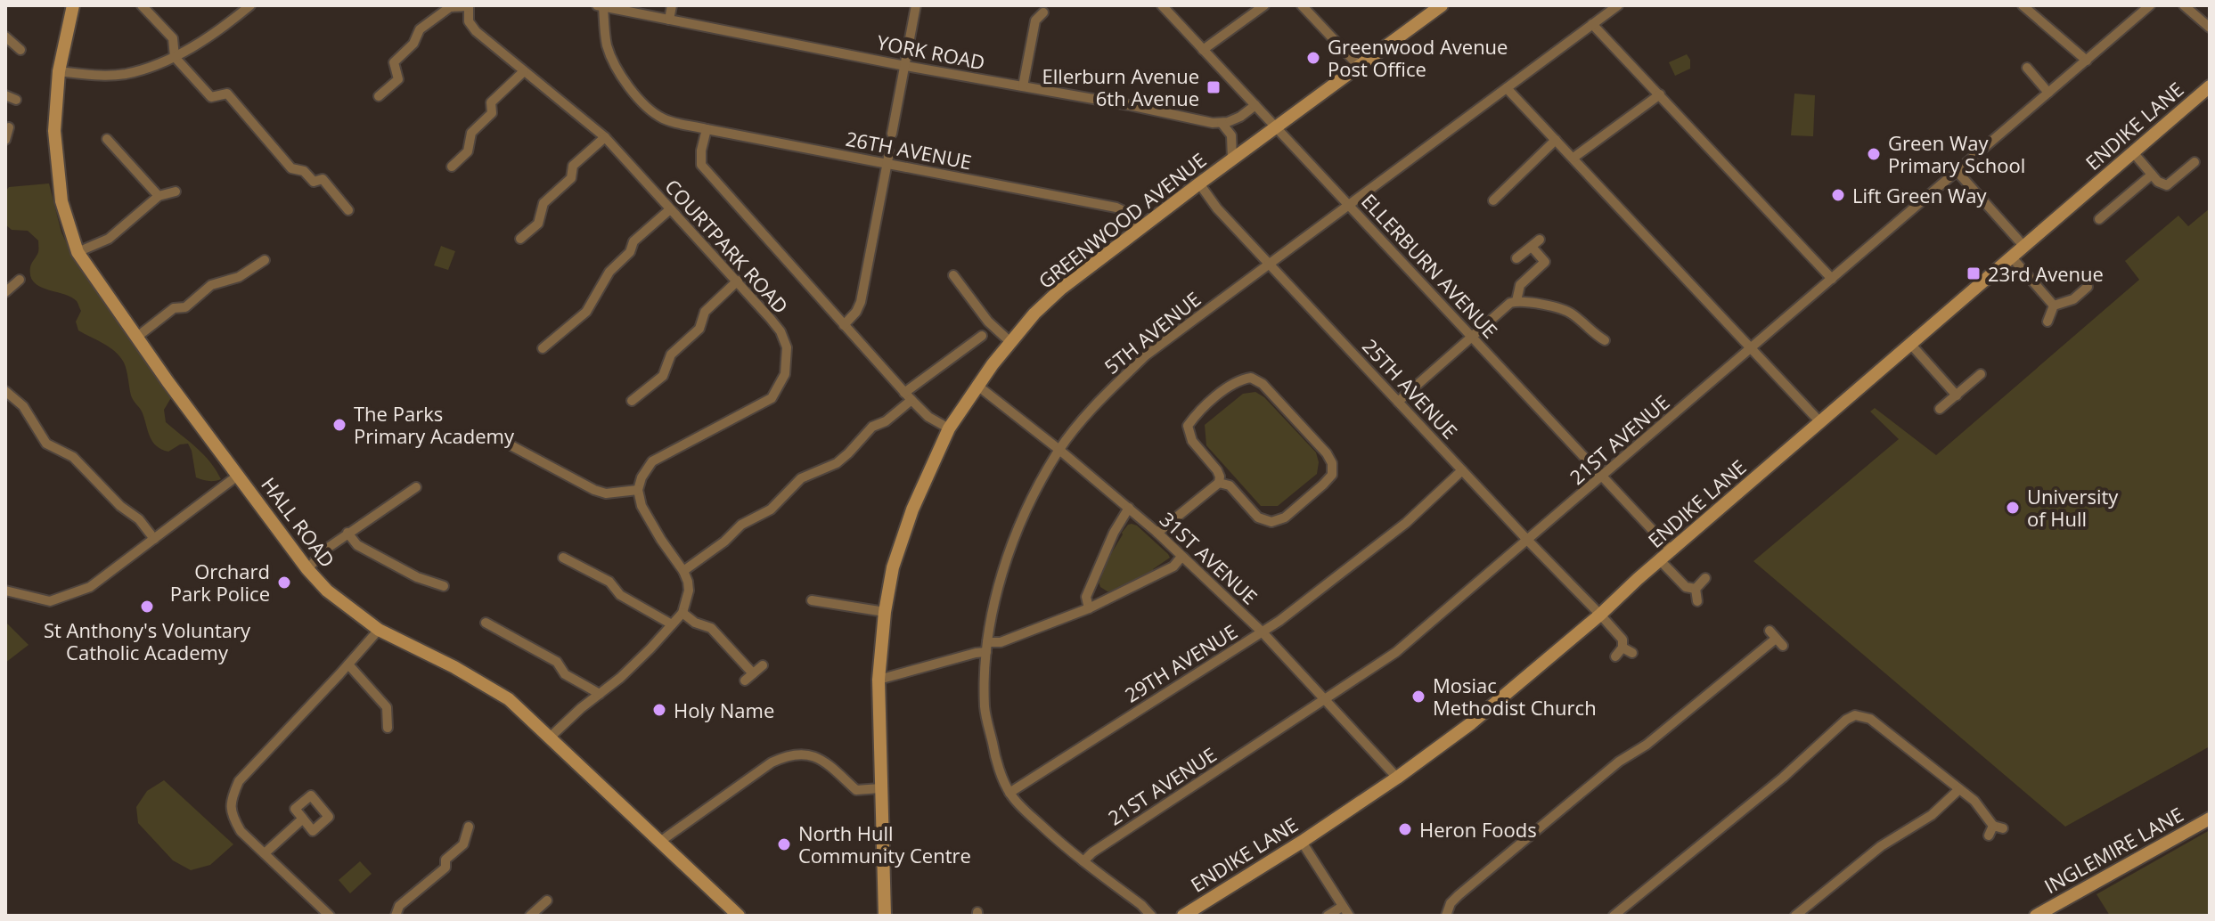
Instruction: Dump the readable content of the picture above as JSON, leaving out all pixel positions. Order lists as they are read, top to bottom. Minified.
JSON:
{"streets":{"street":["YORK ROAD","ENDIKE LANE","26TH AVENUE","GREENWOOD AVENUE","COURTPARK ROAD","ELLERBURN AVENUE","5TH AVENUE","25TH AVENUE","21ST AVENUE","HALL ROAD","31ST AVENUE","29TH AVENUE","INGLEMIRE LANE"]},"crossings":[["YORK ROAD","26TH AVENUE"],["ENDIKE LANE","ELLERBURN AVENUE"],["ENDIKE LANE","25TH AVENUE"],["ENDIKE LANE","31ST AVENUE"],["26TH AVENUE","GREENWOOD AVENUE"],["GREENWOOD AVENUE","ELLERBURN AVENUE"],["GREENWOOD AVENUE","25TH AVENUE"],["GREENWOOD AVENUE","31ST AVENUE"],["ELLERBURN AVENUE","5TH AVENUE"],["ELLERBURN AVENUE","21ST AVENUE"],["5TH AVENUE","25TH AVENUE"],["5TH AVENUE","21ST AVENUE"],["5TH AVENUE","31ST AVENUE"],["5TH AVENUE","29TH AVENUE"],["25TH AVENUE","21ST AVENUE"],["25TH AVENUE","29TH AVENUE"],["21ST AVENUE","31ST AVENUE"],["31ST AVENUE","29TH AVENUE"]],"places":{"other":["Greenwood Avenue Post Office","Green Way Primary School","Lift Green Way","The Parks Primary Academy","University of Hull","Orchard Park Police","St Anthony's Voluntary Catholic Academy","Mosiac Methodist Church","Holy Name","Heron Foods","North Hull Community Centre"],"transit":["Ellerburn Avenue 6th Avenue","23rd Avenue"]}}
